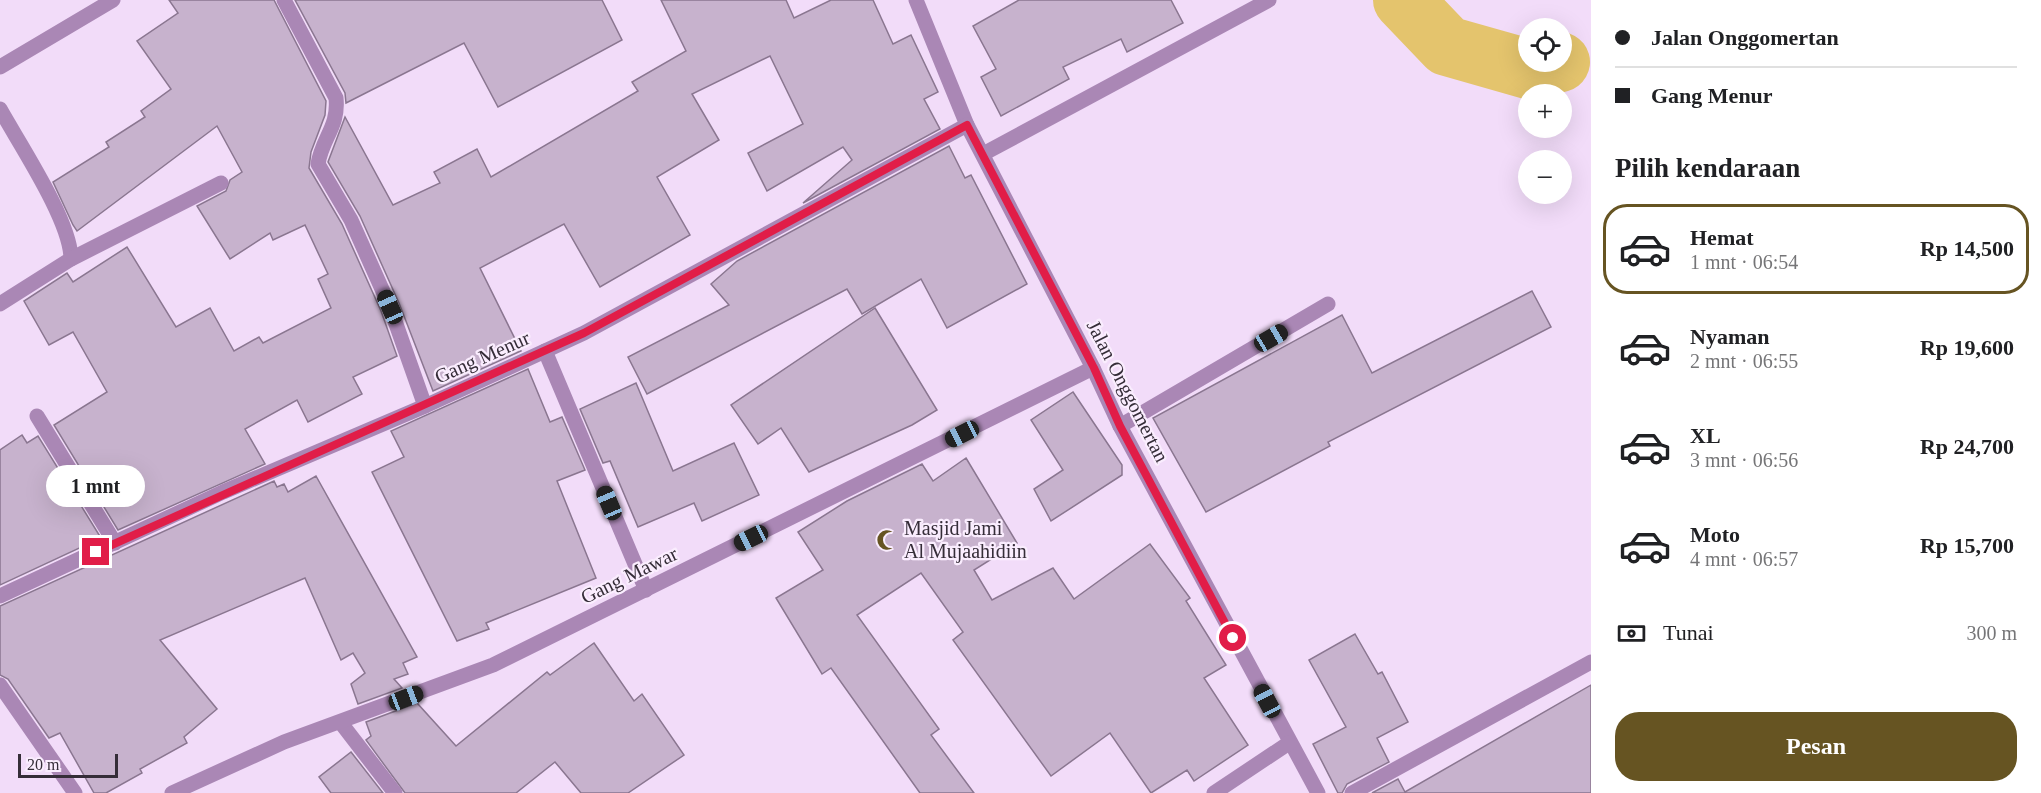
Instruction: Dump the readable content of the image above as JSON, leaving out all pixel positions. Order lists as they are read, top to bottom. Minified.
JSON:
{"streets":{"street":["Gang Menur","Jalan Onggomertan","Gang Mawar"]},"crossings":[["Gang Menur","Jalan Onggomertan"],["Jalan Onggomertan","Gang Mawar"]],"places":{"mosque":["Masjid Jami Al Mujaahidiin"]},"scale_bar":"20 m","page":{"banner":["Jalan Onggomertan","Gang Menur"],"map_buttons":["+","−"],"heading":"Pilih kendaraan","list":[{"name":"Hemat","note":"1 mnt · 06:54","value":"Rp 14,500"},{"name":"Nyaman","note":"2 mnt · 06:55","value":"Rp 19,600"},{"name":"XL","note":"3 mnt · 06:56","value":"Rp 24,700"},{"name":"Moto","note":"4 mnt · 06:57","value":"Rp 15,700"}],"bubble":"1 mnt","pay":["Tunai","300 m"],"buttons":"Pesan","scale":"20 m"}}
